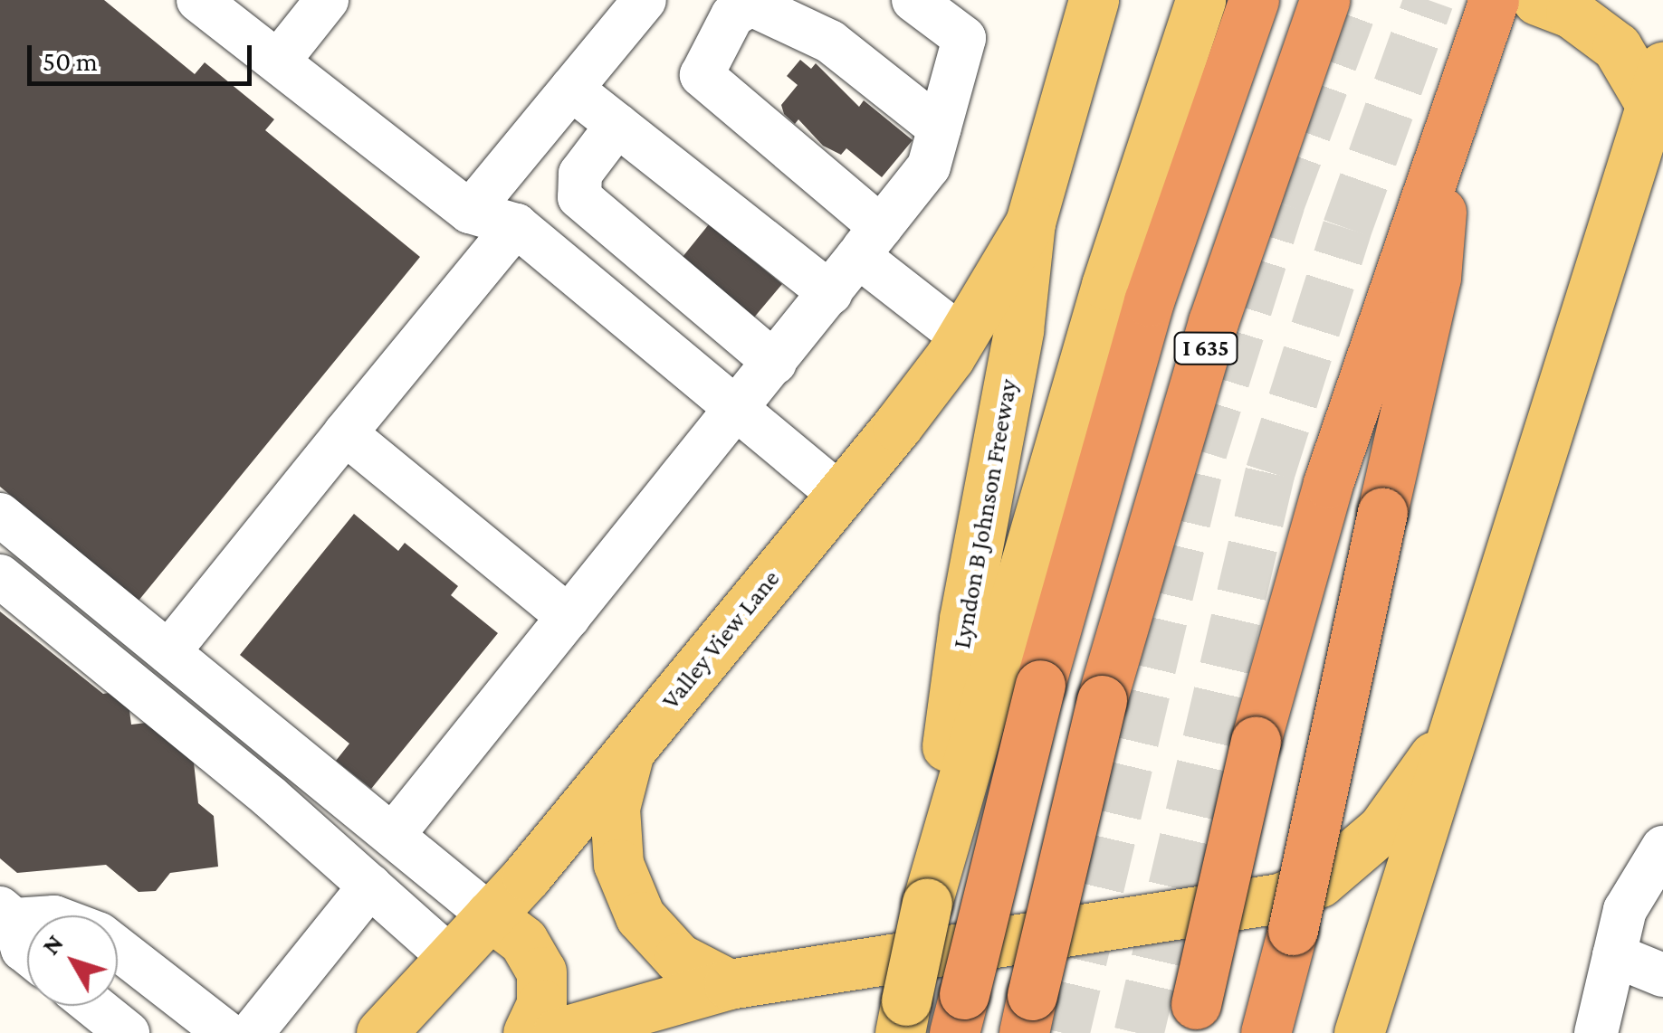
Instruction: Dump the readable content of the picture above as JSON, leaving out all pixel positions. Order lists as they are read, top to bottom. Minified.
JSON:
{"streets":{"highway":["I 635"],"main road":["Lyndon B Johnson Freeway","Valley View Lane"]},"crossings":[["Lyndon B Johnson Freeway","Valley View Lane"]],"scale_bar":"50 m","north":"top left"}
